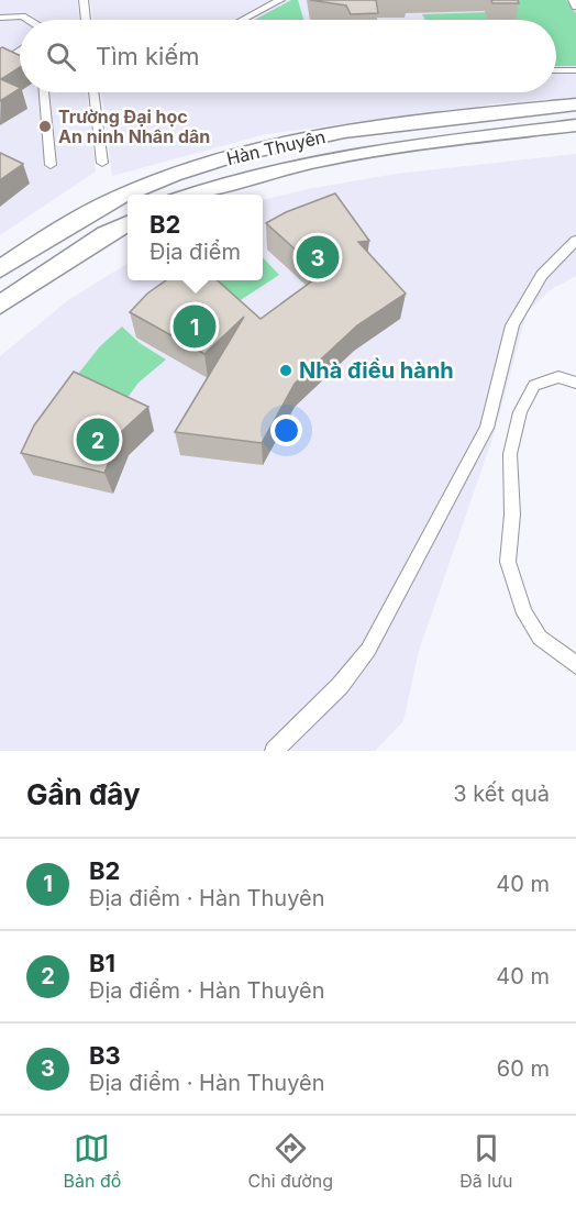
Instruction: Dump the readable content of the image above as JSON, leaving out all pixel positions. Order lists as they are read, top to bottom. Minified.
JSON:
{"streets":{"street":["Hàn Thuyên"]},"places":["Trường Đại học An ninh Nhân dân","Nhà điều hành"],"page":{"search":"Tìm kiếm","popup":["B2","Địa điểm"],"pins":["3","1","2"],"heading":["Gần đây","3 kết quả"],"list":[{"mark":"1","name":"B2","note":"Địa điểm · Hàn Thuyên","value":"40 m"},{"mark":"2","name":"B1","note":"Địa điểm · Hàn Thuyên","value":"40 m"},{"mark":"3","name":"B3","note":"Địa điểm · Hàn Thuyên","value":"60 m"}],"nav":["Bản đồ","Chỉ đường","Đã lưu"]}}
